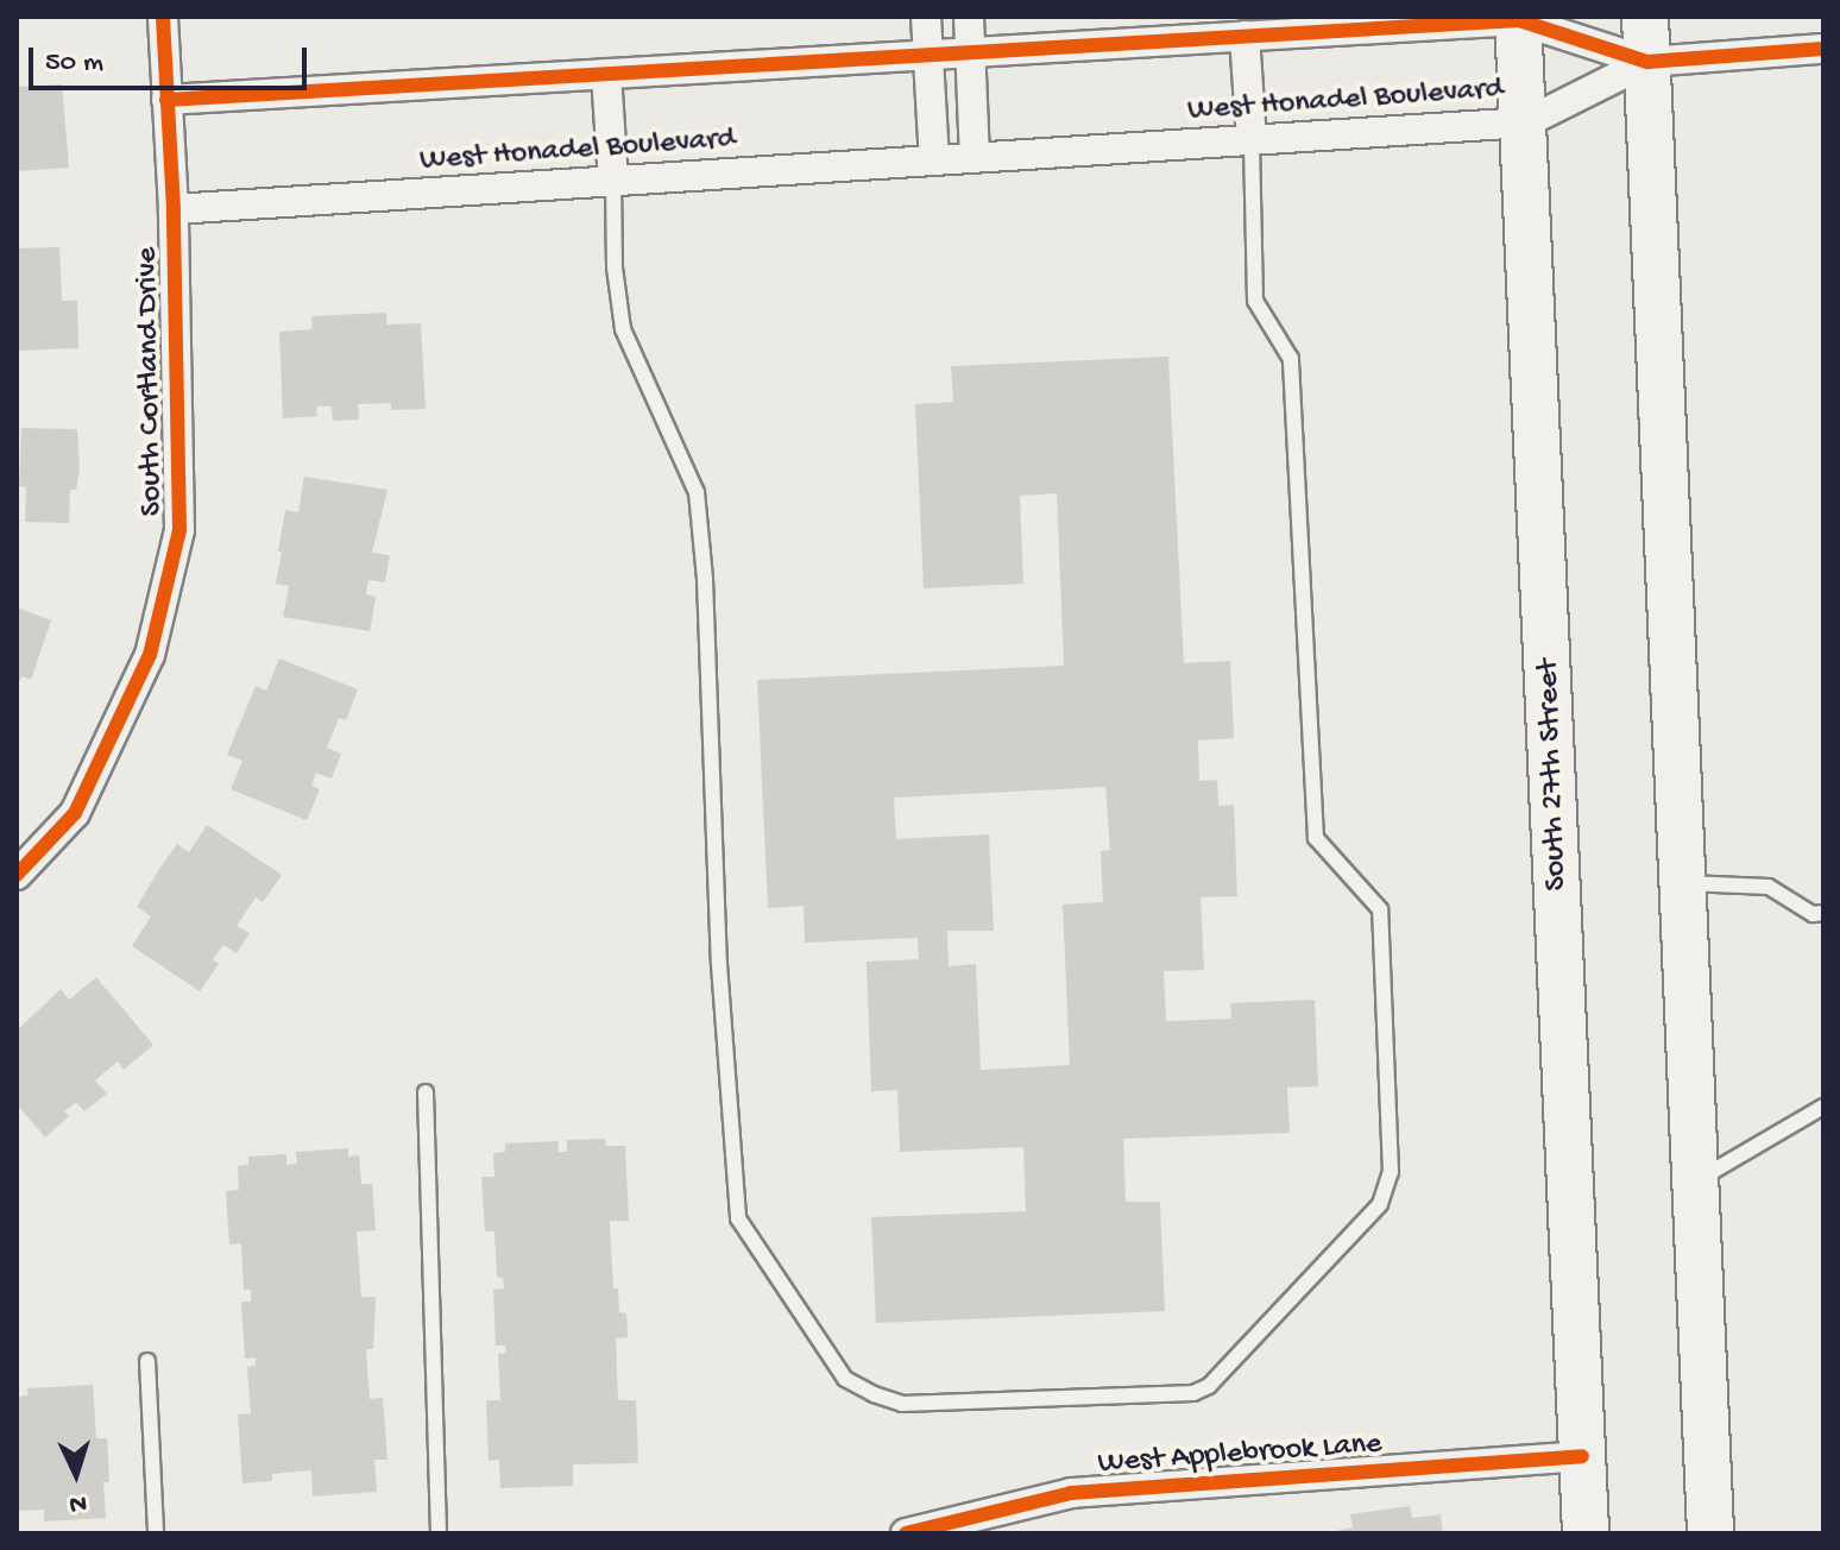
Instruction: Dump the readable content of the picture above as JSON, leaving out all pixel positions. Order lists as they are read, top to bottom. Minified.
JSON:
{"streets":{"main road":["South 27th Street"],"street":["West Honadel Boulevard","South Cortland Drive","West Applebrook Lane"]},"crossings":[["West Honadel Boulevard","South Cortland Drive"],["West Honadel Boulevard","South 27th Street"],["South 27th Street","West Applebrook Lane"]],"scale_bar":"50 m","north":"bottom"}
